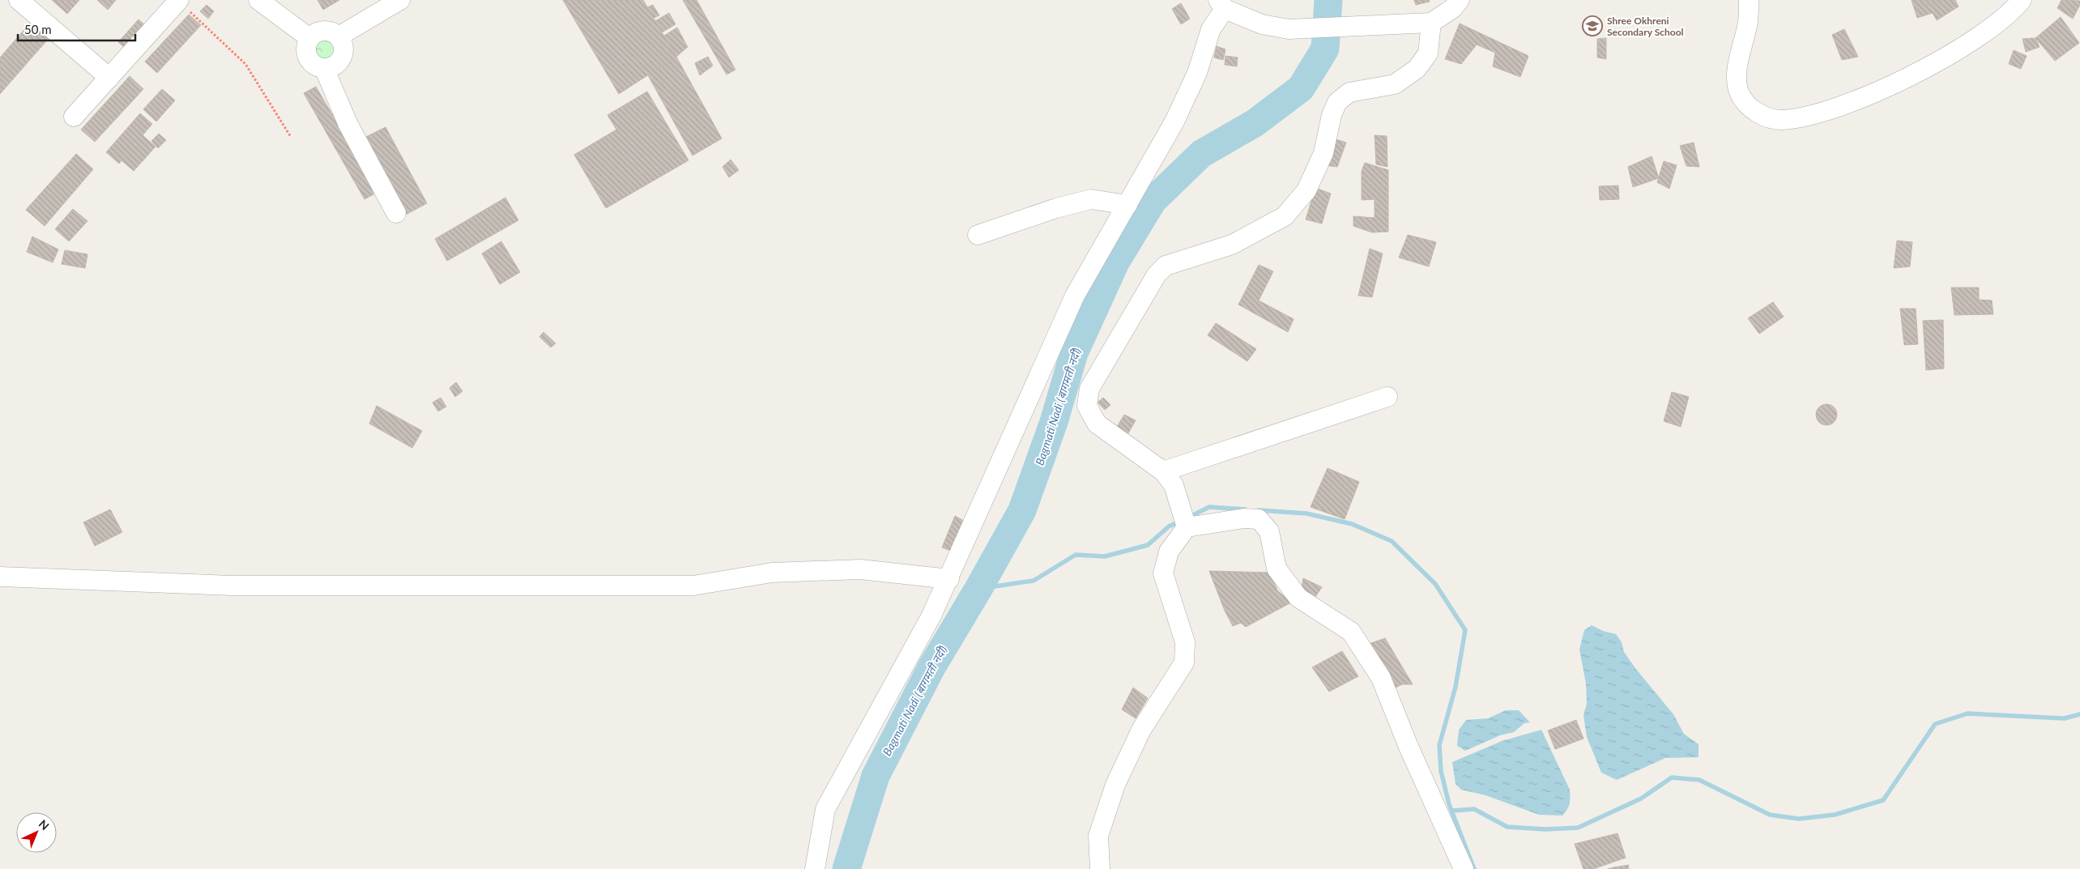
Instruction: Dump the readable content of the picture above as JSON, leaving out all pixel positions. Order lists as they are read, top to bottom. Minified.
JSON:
{"water":["Bagmati Nadi (बागमती नदी)"],"places":{"school or university":["Shree Okhreni Secondary School"]},"scale_bar":"50 m","north":"top right"}
